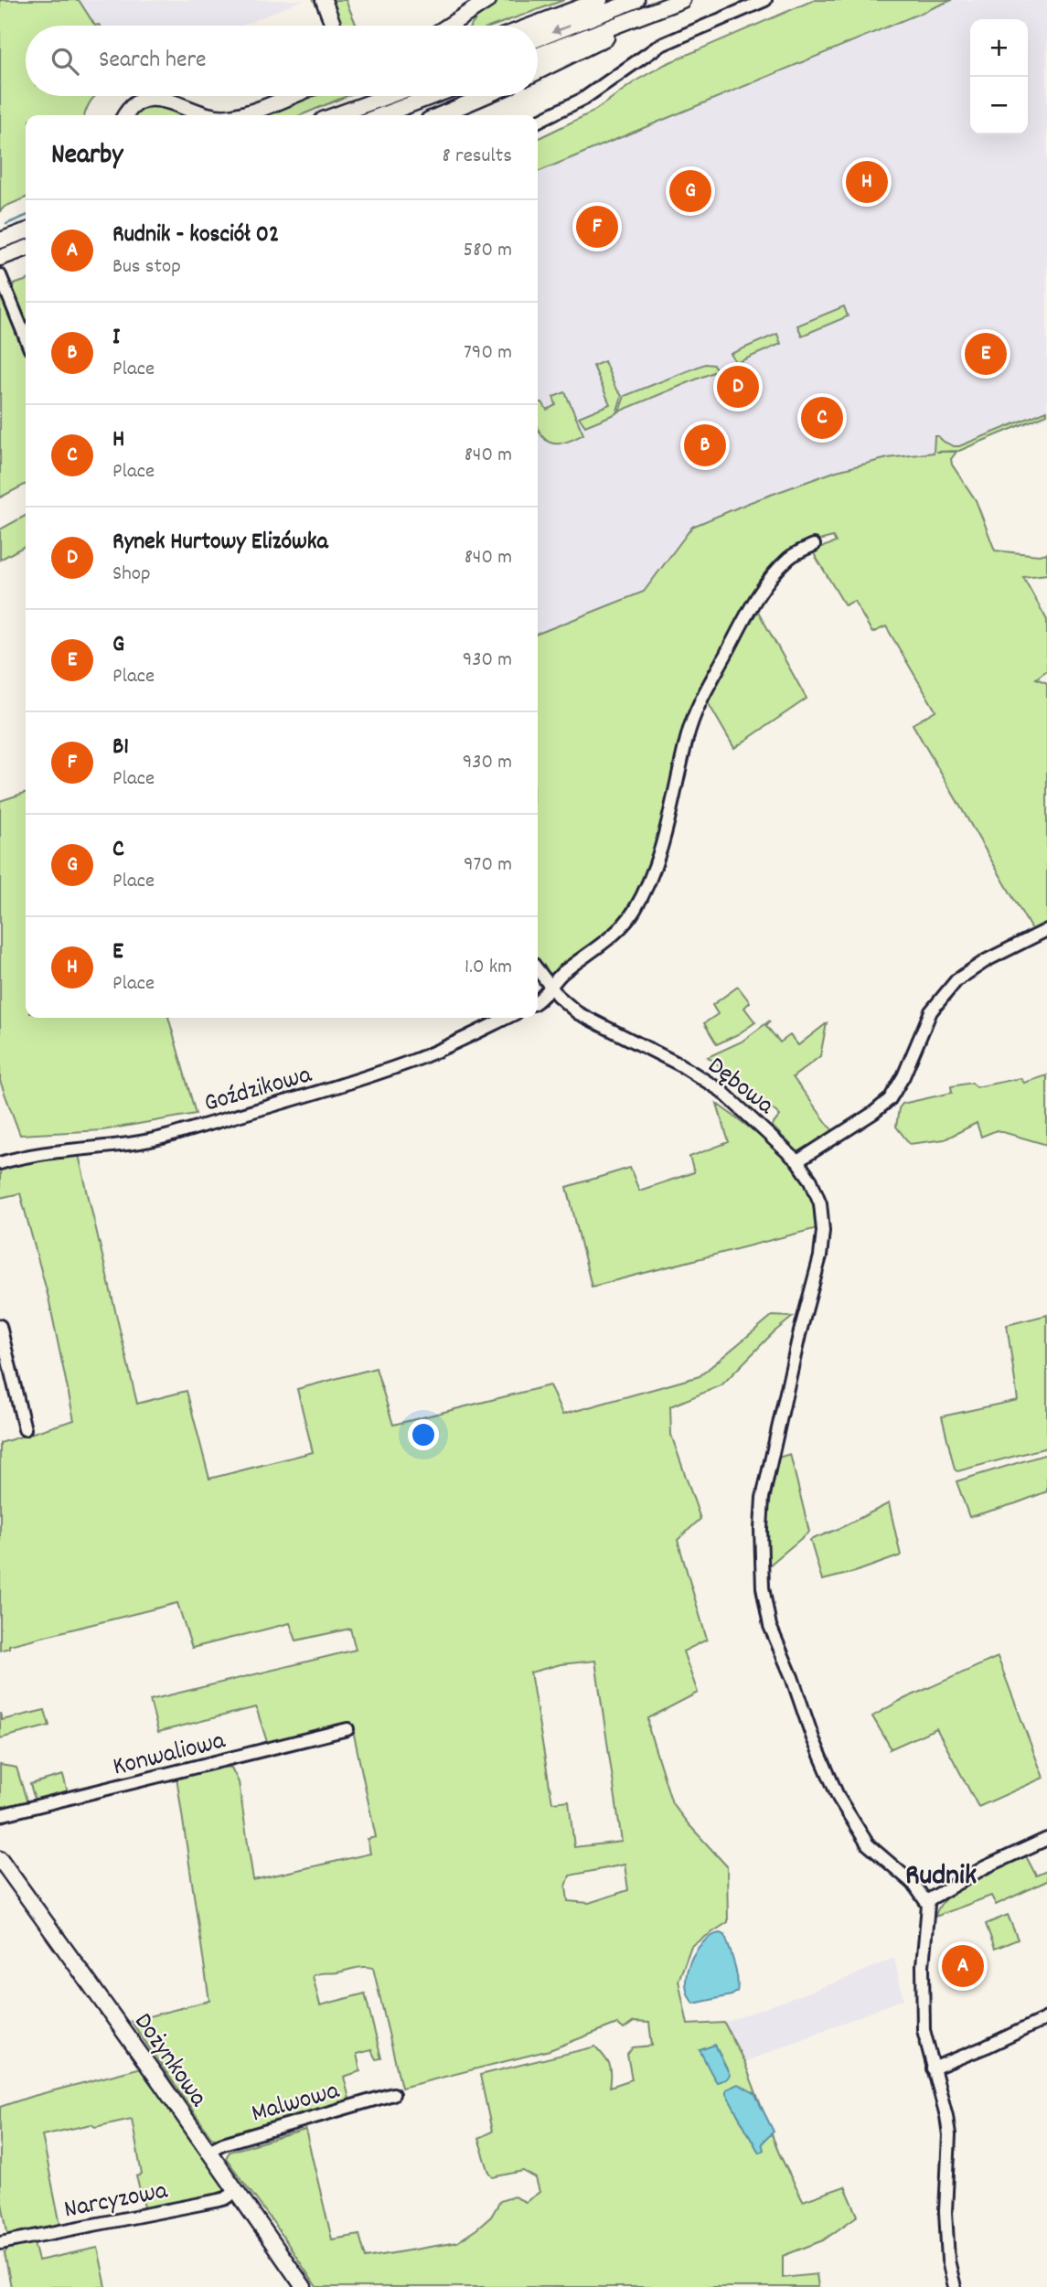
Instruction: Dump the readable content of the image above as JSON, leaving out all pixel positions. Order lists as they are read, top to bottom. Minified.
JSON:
{"streets":{"main road":["Dożynkowa"],"street":["Dębowa","Goździkowa","Konwaliowa","Malwowa","Narcyzowa"]},"crossings":[["Dożynkowa","Malwowa"],["Dożynkowa","Narcyzowa"]],"districts":["Rudnik"],"page":{"map_buttons":["+","−"],"search":"Search here","heading":["Nearby","8 results"],"pins":["H","G","F","E","D","C","B","A"],"list":[{"mark":"A","name":"Rudnik - kosciół 02","note":"Bus stop","value":"580 m"},{"mark":"B","name":"I","note":"Place","value":"790 m"},{"mark":"C","name":"H","note":"Place","value":"840 m"},{"mark":"D","name":"Rynek Hurtowy Elizówka","note":"Shop","value":"840 m"},{"mark":"E","name":"G","note":"Place","value":"930 m"},{"mark":"F","name":"B1","note":"Place","value":"930 m"},{"mark":"G","name":"C","note":"Place","value":"970 m"},{"mark":"H","name":"E","note":"Place","value":"1.0 km"}]}}
